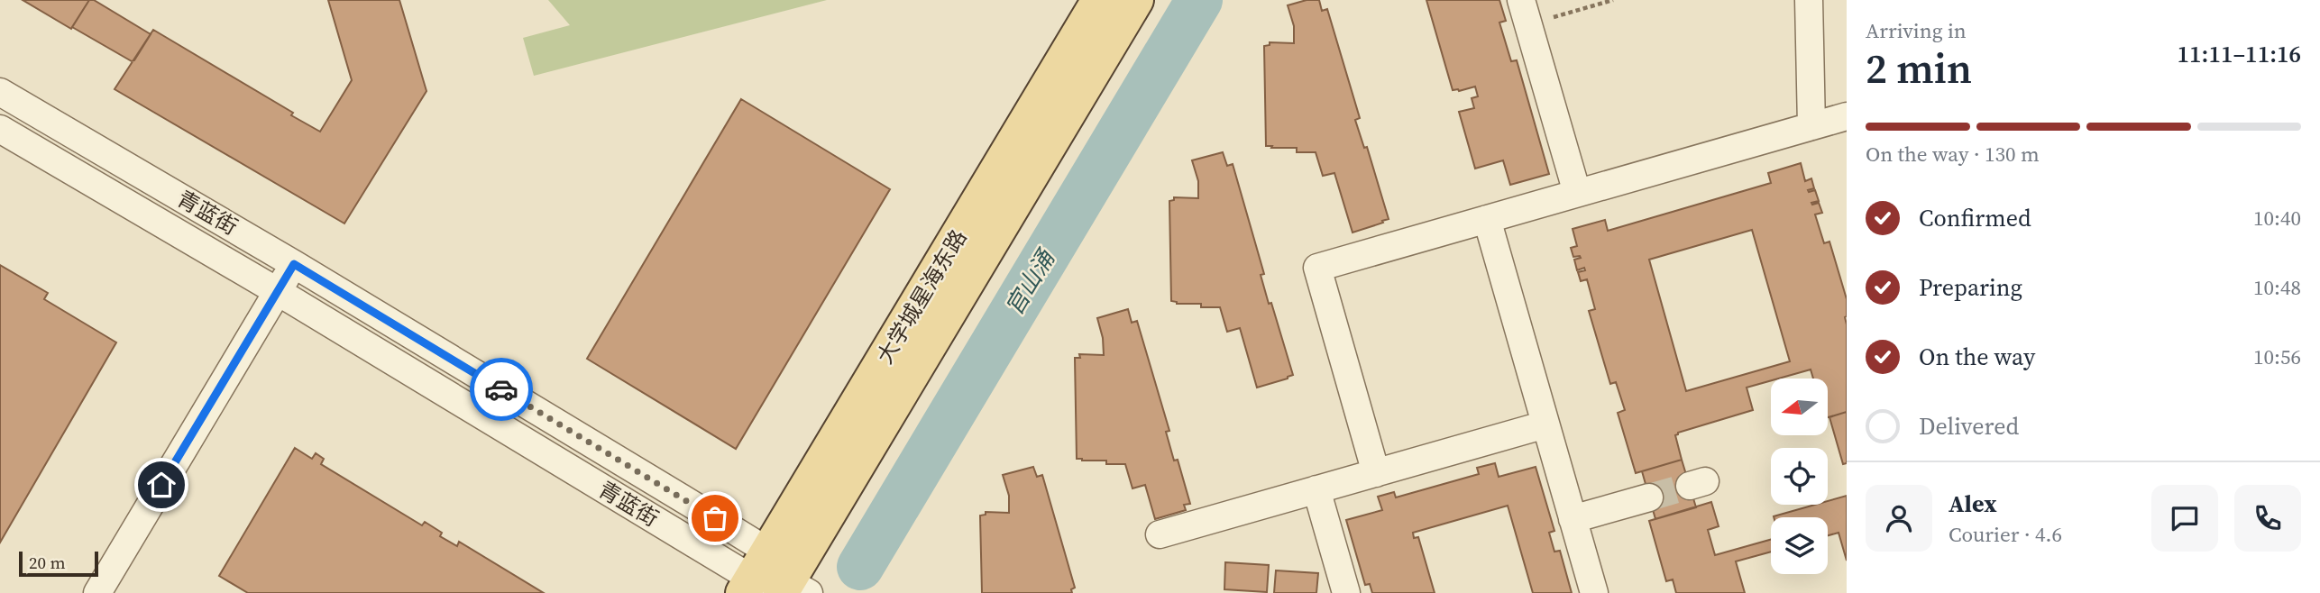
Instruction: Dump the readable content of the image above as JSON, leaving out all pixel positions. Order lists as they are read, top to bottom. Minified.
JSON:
{"streets":{"main road":["大学城星海东路"],"street":["青蓝街"]},"crossings":[["青蓝街","大学城星海东路"]],"water":["官山涌"],"scale_bar":"20 m","north":"left","page":{"heading":["2 min","Arriving in","11:11–11:16"],"panel":["Alex","Courier · 4.6"],"bar":"On the way · 130 m","list":[["Confirmed","10:40"],["Preparing","10:48"],["On the way","10:56"],"Delivered"],"scale":"20 m"}}
